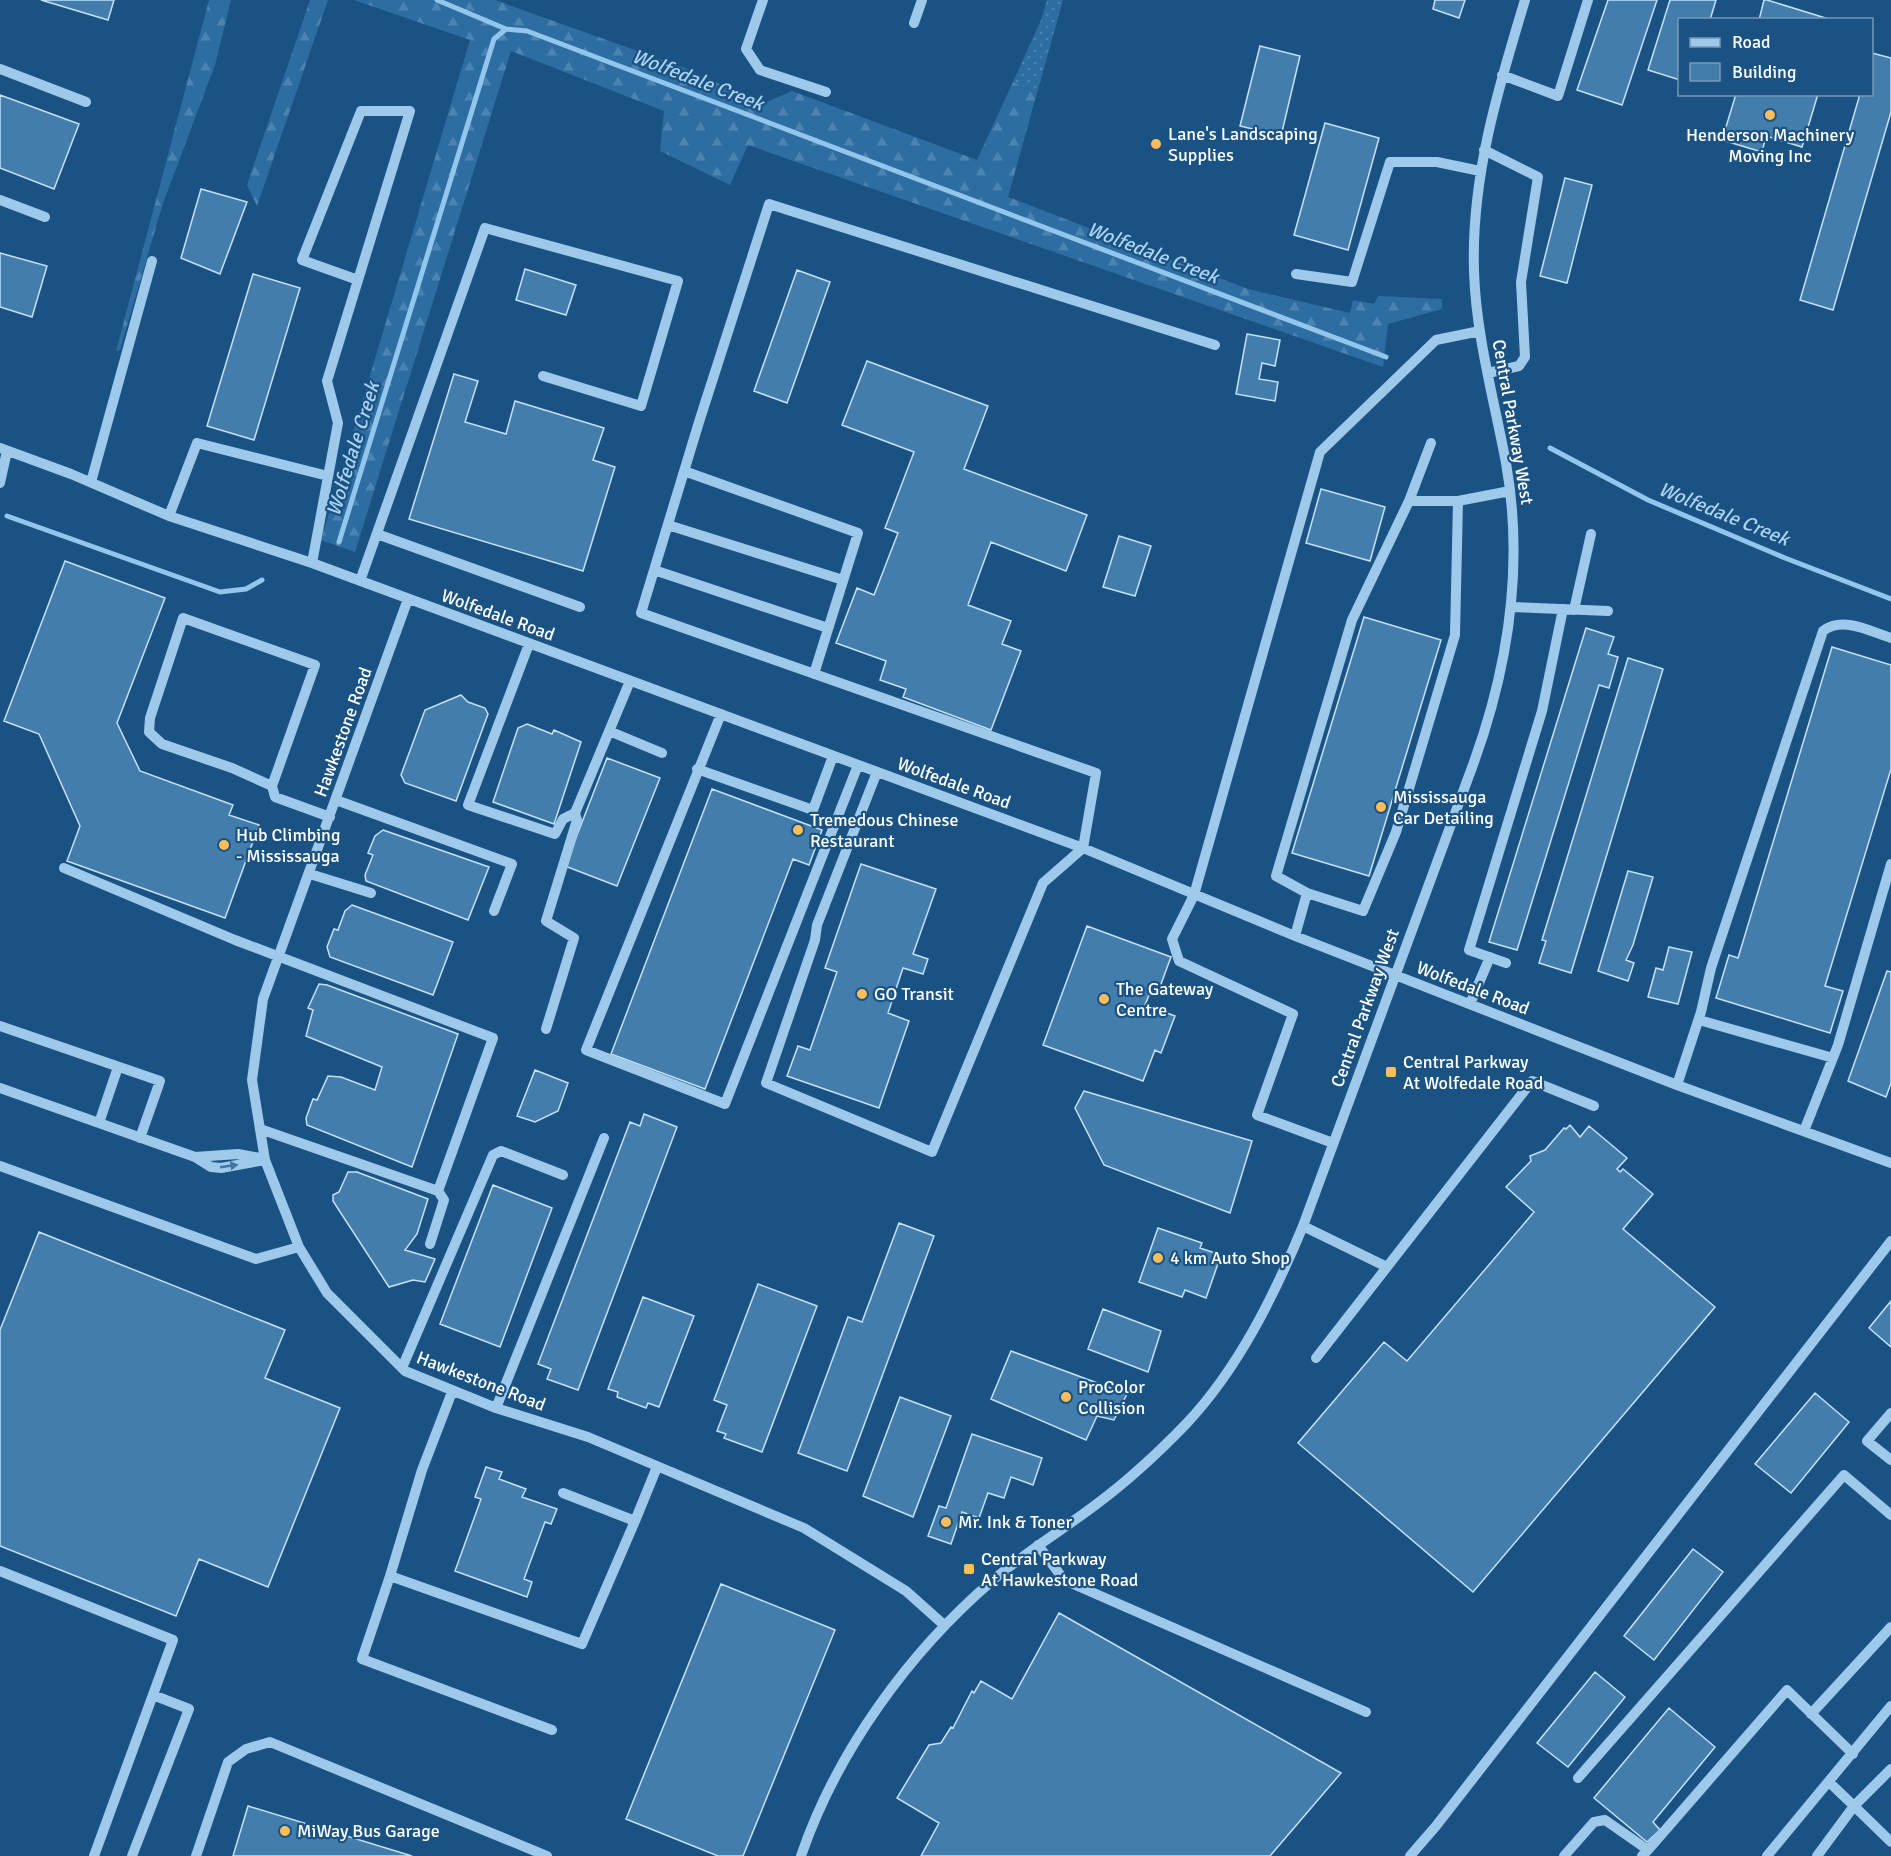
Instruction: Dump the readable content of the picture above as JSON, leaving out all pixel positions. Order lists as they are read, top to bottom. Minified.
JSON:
{"streets":{"street":["Central Parkway West","Wolfedale Road","Hawkestone Road"]},"crossings":[["Central Parkway West","Wolfedale Road"],["Central Parkway West","Hawkestone Road"],["Wolfedale Road","Hawkestone Road"]],"water":["Wolfedale Creek"],"places":{"other":["Henderson Machinery Moving Inc","Lane's Landscaping Supplies","Mississauga Car Detailing","Tremedous Chinese Restaurant","Hub Climbing - Mississauga","GO Transit","The Gateway Centre","4 km Auto Shop","ProColor Collision","Mr. Ink & Toner","MiWay Bus Garage"],"transit":["Central Parkway At Wolfedale Road","Central Parkway At Hawkestone Road"]},"legend":["Road","Building"]}
